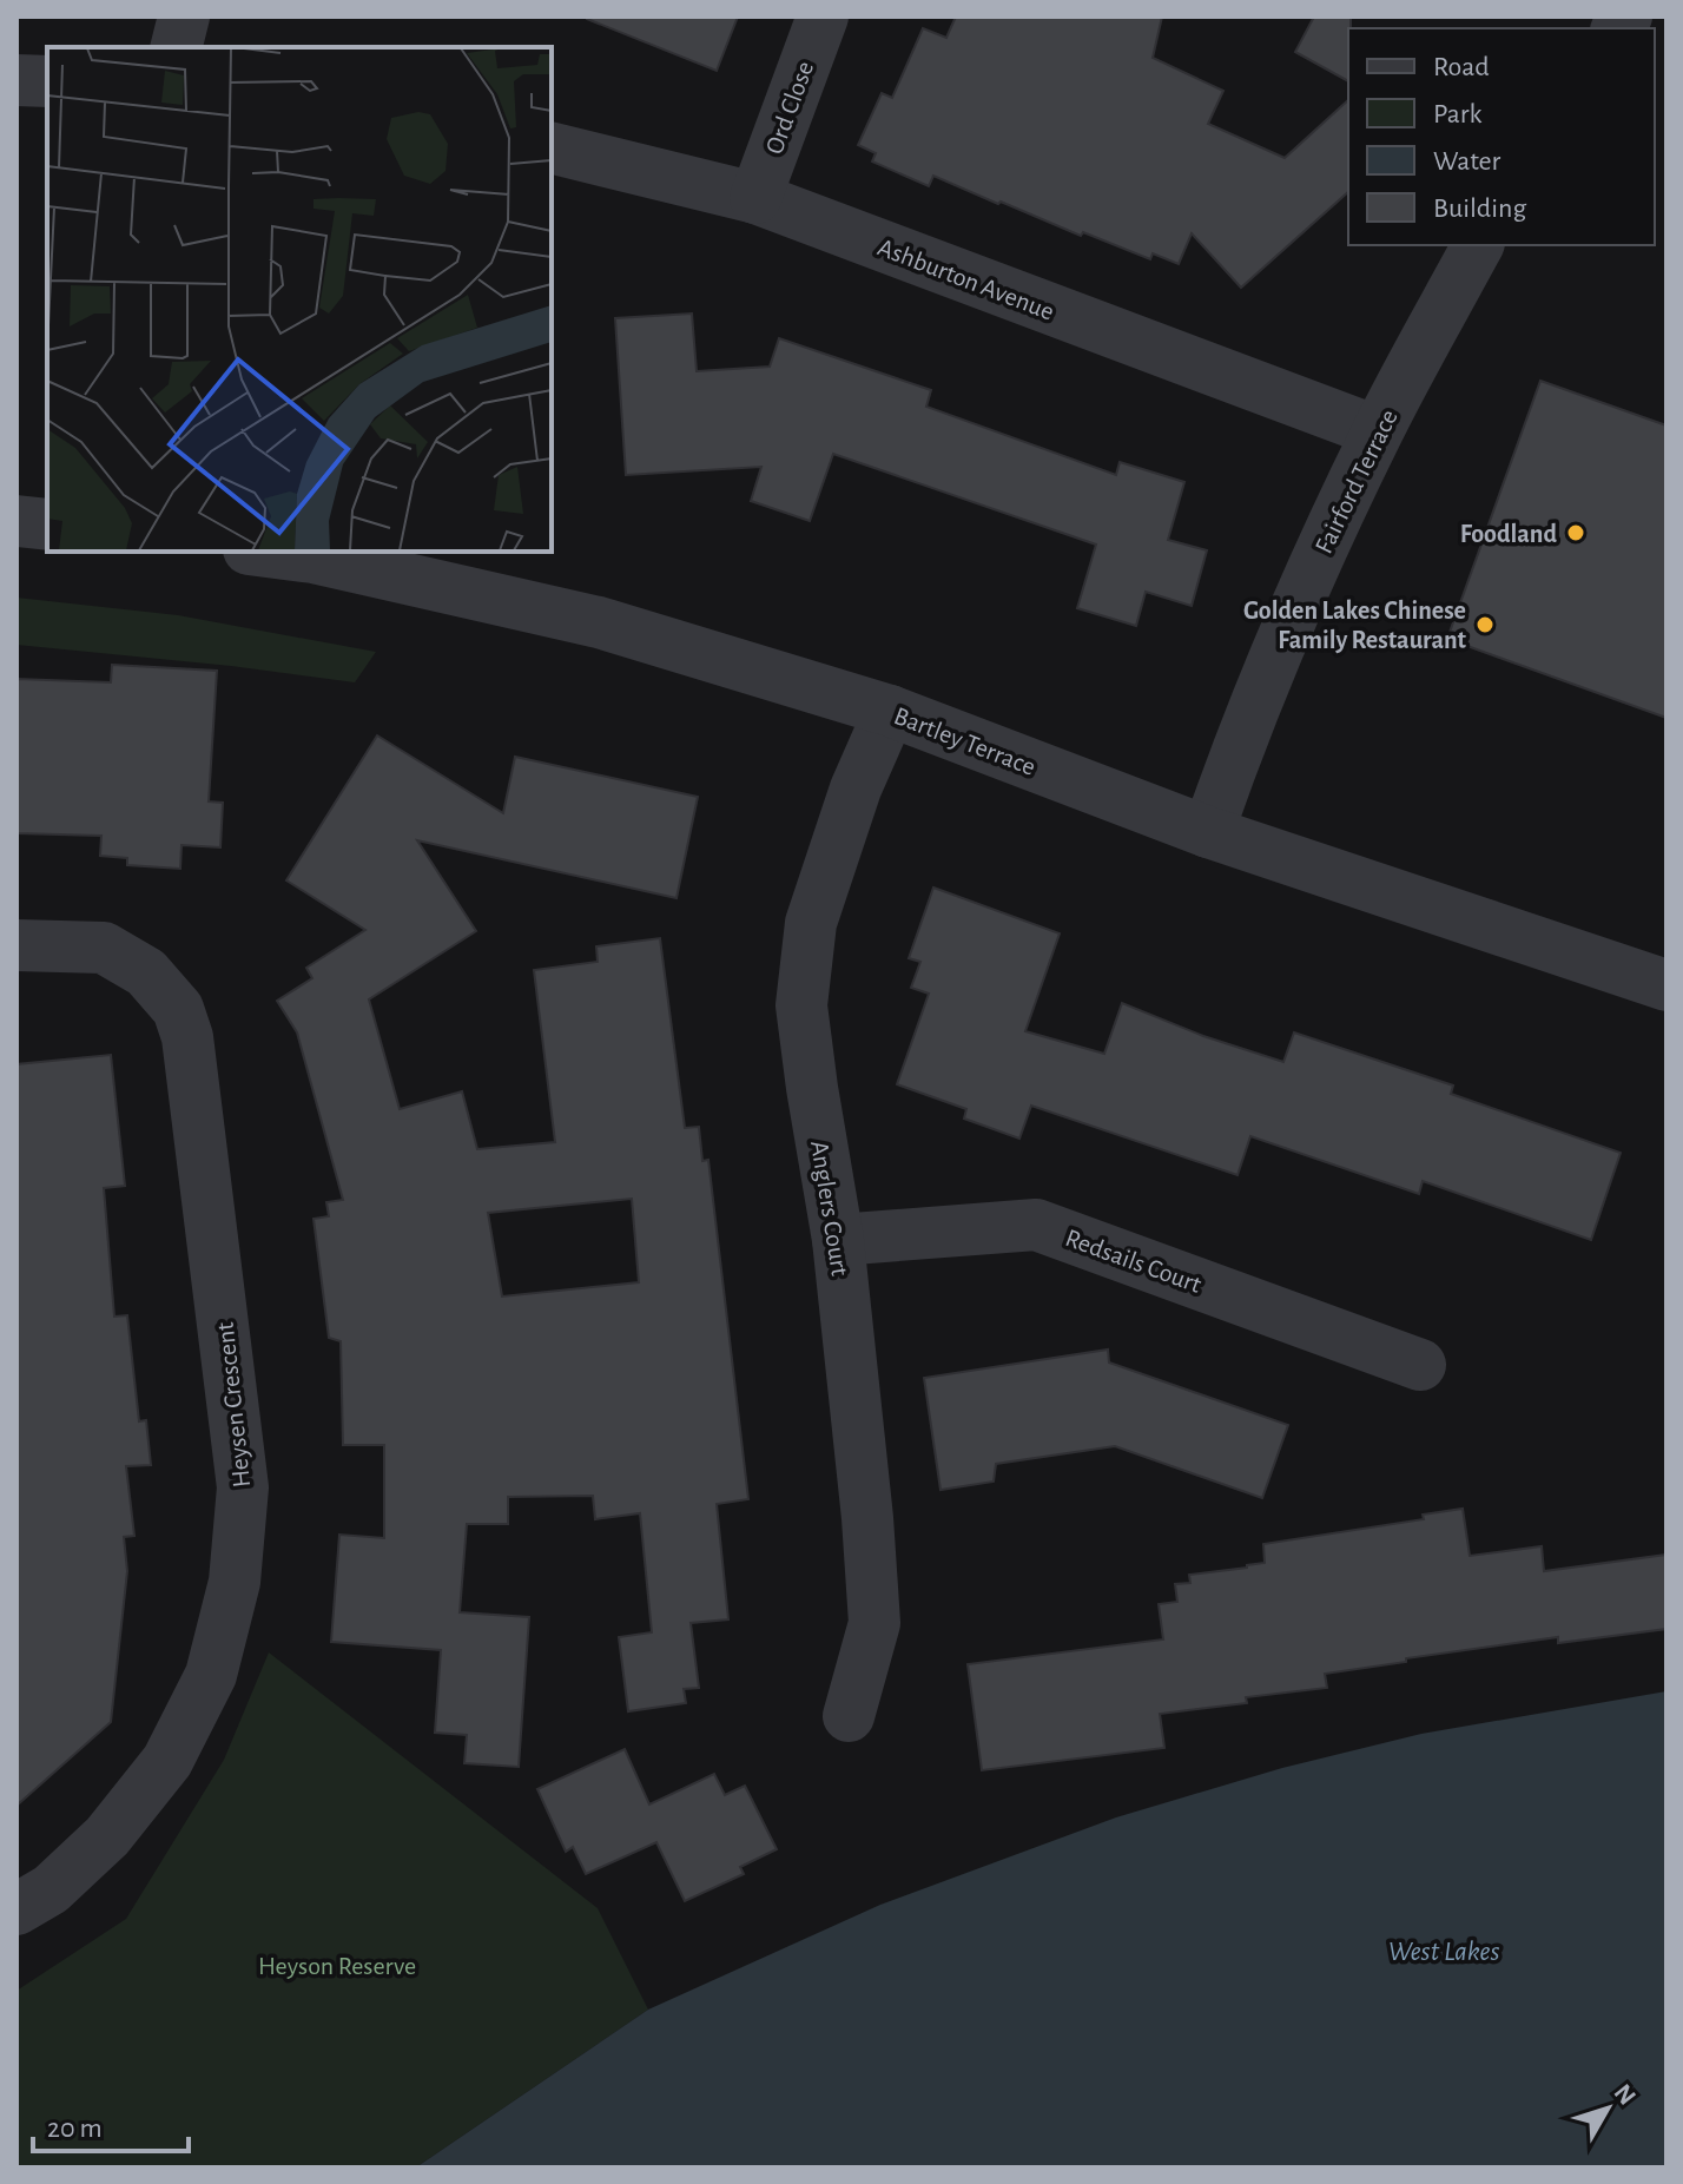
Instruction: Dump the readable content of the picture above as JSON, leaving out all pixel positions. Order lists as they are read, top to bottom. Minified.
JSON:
{"streets":{"street":["Ord Close","Ashburton Avenue","Fairford Terrace","Bartley Terrace","Anglers Court","Redsails Court","Heysen Crescent"]},"crossings":[["Ord Close","Ashburton Avenue"],["Ashburton Avenue","Fairford Terrace"],["Fairford Terrace","Bartley Terrace"],["Bartley Terrace","Anglers Court"],["Anglers Court","Redsails Court"]],"water":["West Lakes"],"parks":["Heyson Reserve"],"places":["Foodland","Golden Lakes Chinese Family Restaurant"],"legend":["Road","Park","Water","Building"],"scale_bar":"20 m","north":"top right"}
